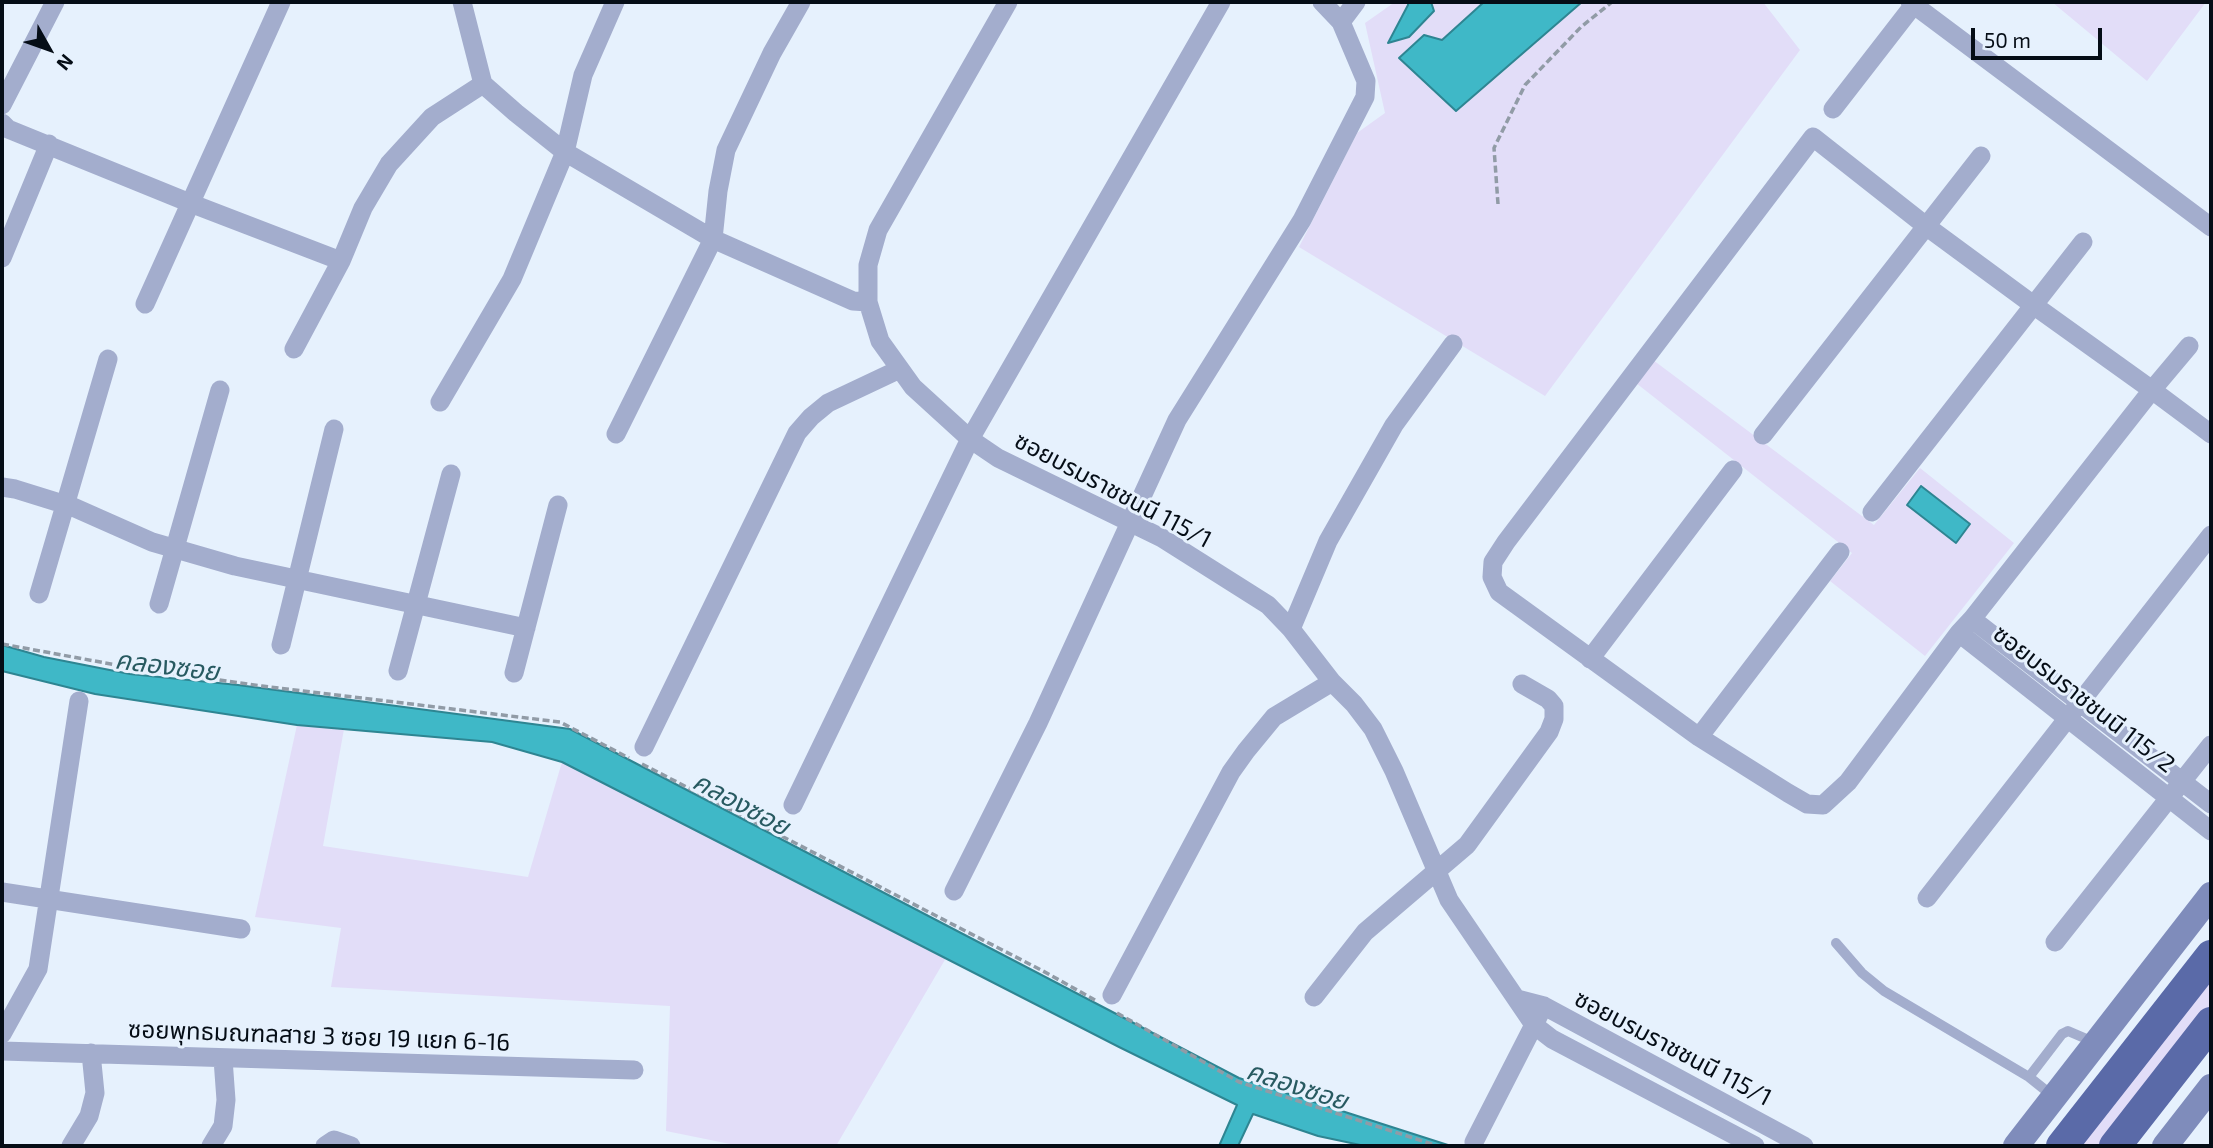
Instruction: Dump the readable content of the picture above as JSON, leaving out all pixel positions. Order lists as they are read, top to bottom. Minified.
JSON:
{"streets":{"street":["ซอยบรมราชชนนี 115/1","ซอยบรมราชชนนี 115/2","ซอยพุทธมณฑลสาย 3 ซอย 19 แยก 6-16"]},"water":["คลองซอย"],"scale_bar":"50 m","north":"bottom right"}
